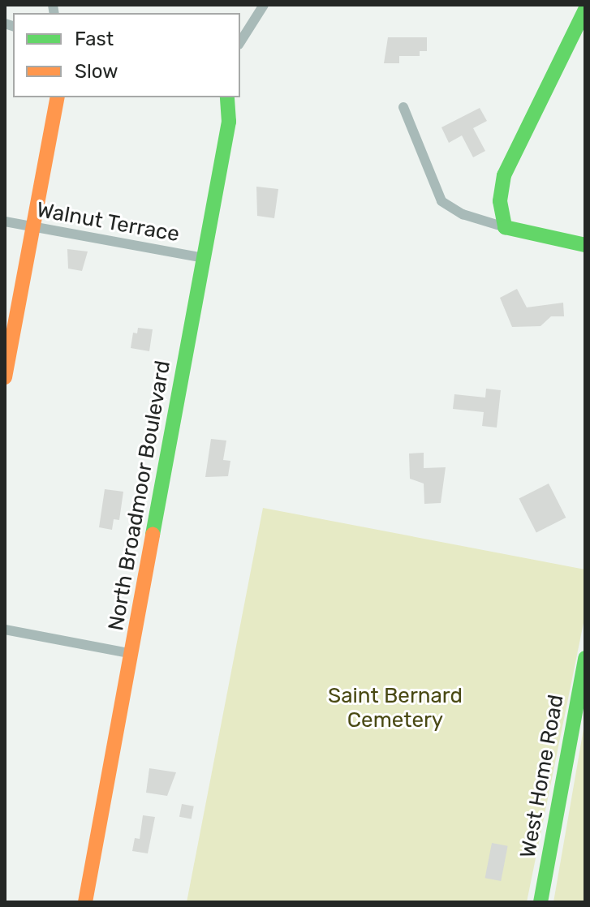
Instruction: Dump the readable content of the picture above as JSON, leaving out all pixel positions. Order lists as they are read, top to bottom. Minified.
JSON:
{"streets":{"street":["Walnut Terrace","North Broadmoor Boulevard","West Home Road"]},"crossings":[["Walnut Terrace","North Broadmoor Boulevard"]],"parks":["Saint Bernard Cemetery"],"legend":["Fast","Slow"]}
